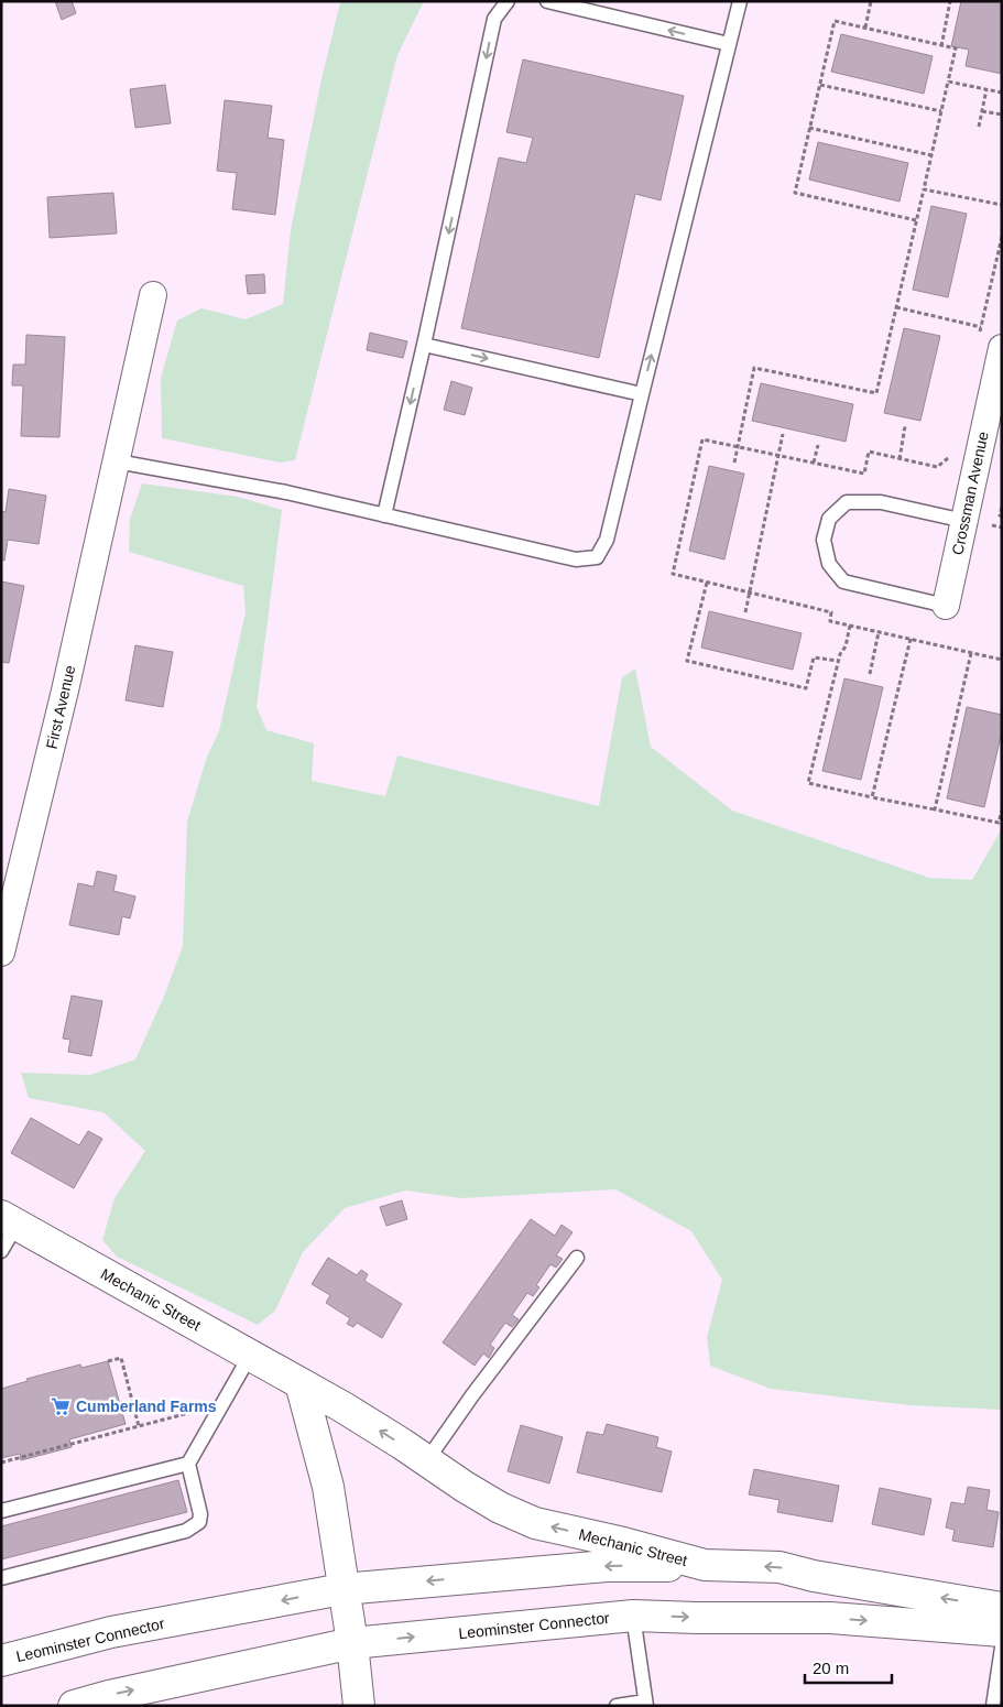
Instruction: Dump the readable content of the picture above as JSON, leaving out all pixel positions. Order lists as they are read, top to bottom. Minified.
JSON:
{"streets":{"main road":["Mechanic Street","Leominster Connector"],"street":["Crossman Avenue","First Avenue"]},"crossings":[["Mechanic Street","Leominster Connector"]],"one_way":["Mechanic Street"],"places":{"supermarket":["Cumberland Farms"]},"scale_bar":"20 m"}
